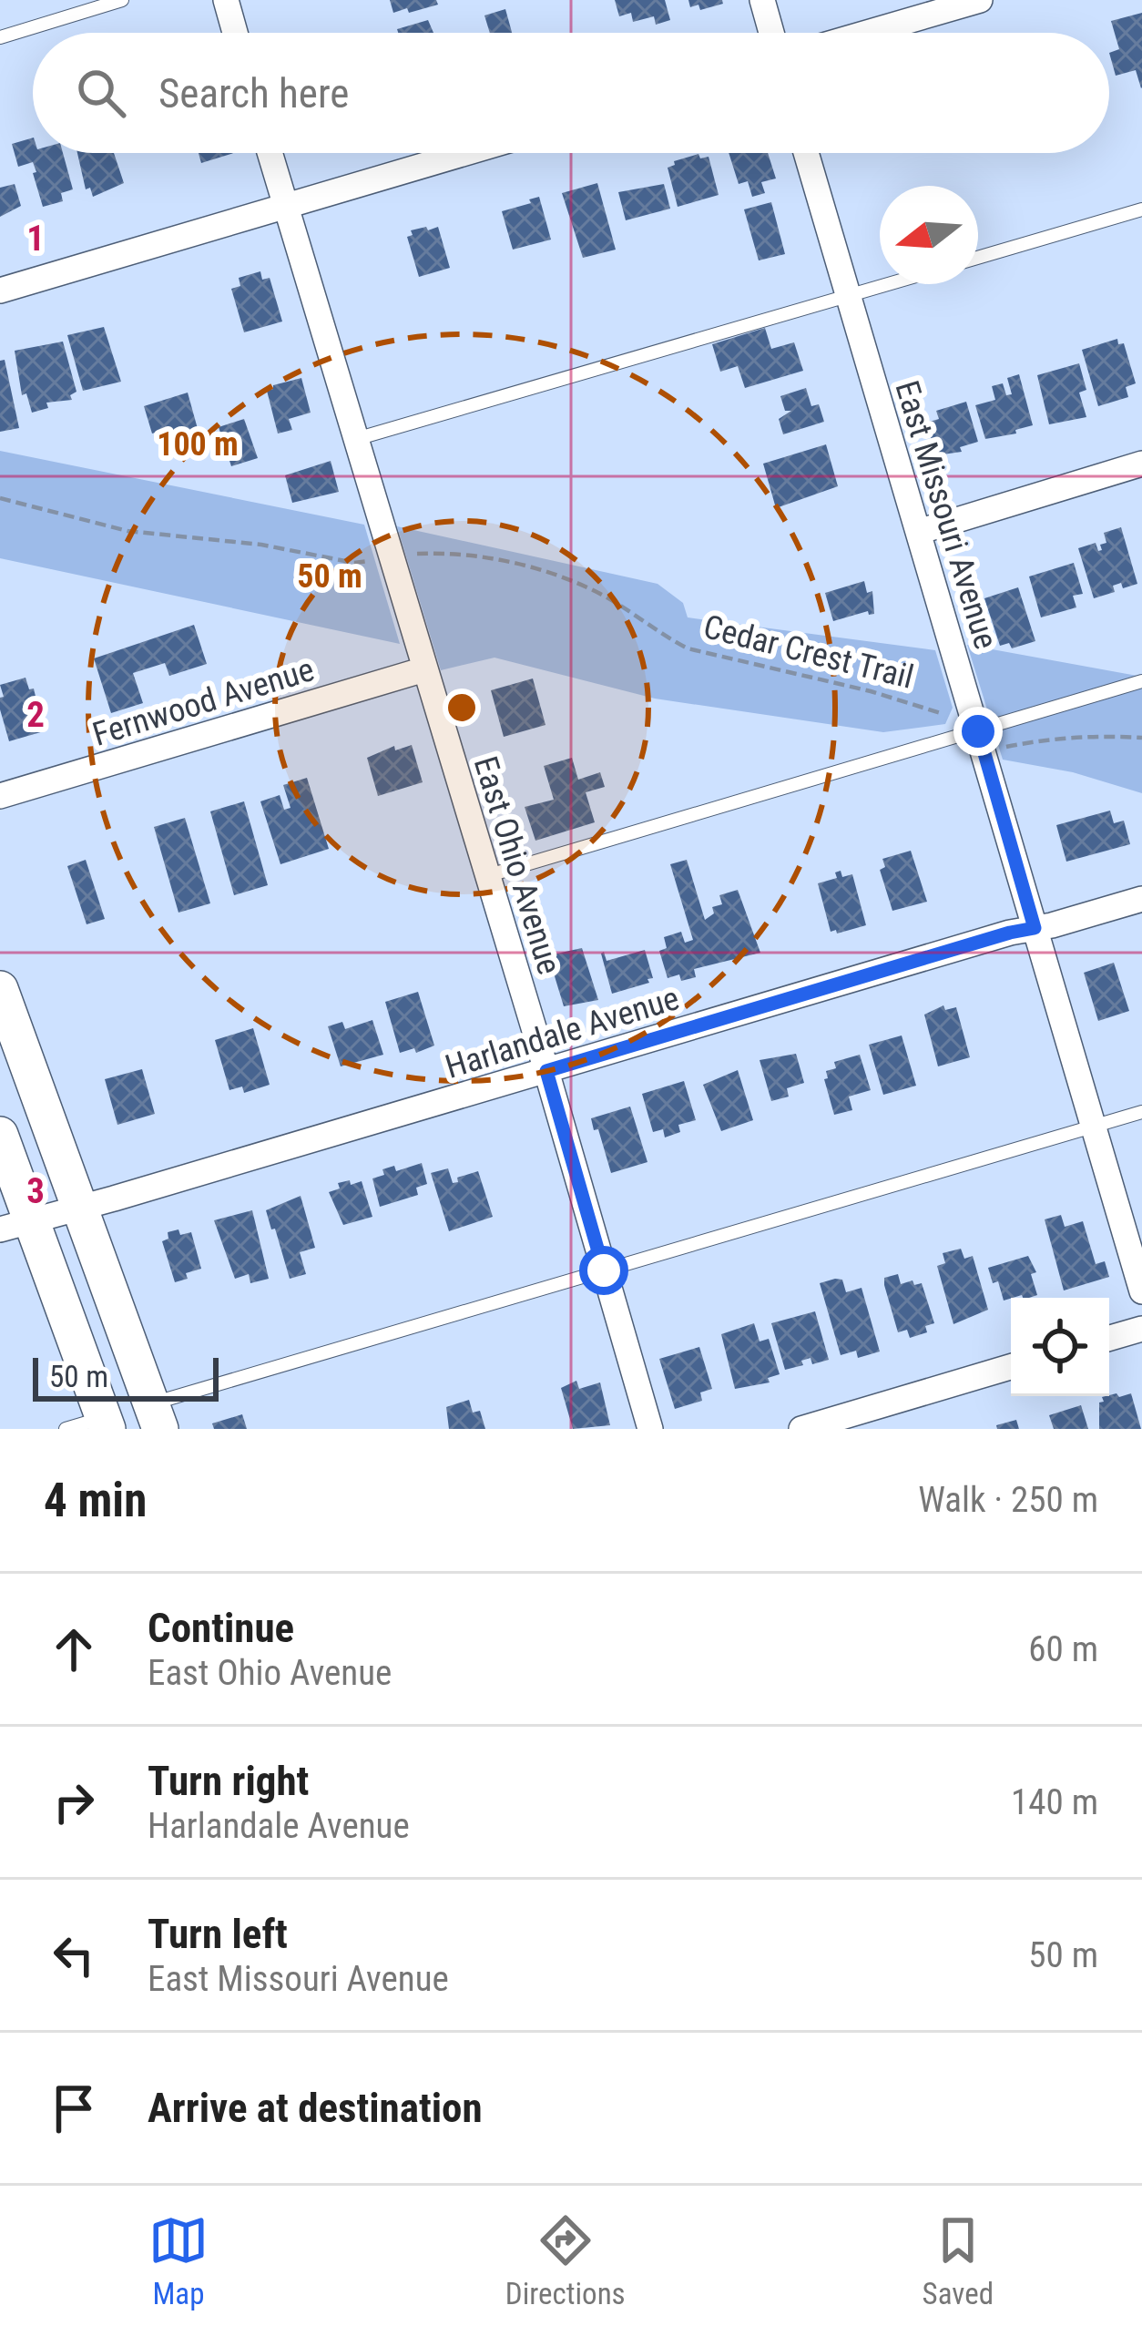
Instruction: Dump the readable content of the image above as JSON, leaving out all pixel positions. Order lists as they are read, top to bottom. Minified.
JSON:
{"streets":{"street":["East Missouri Avenue","Fernwood Avenue","East Ohio Avenue","Harlandale Avenue"],"path":["Cedar Crest Trail"]},"crossings":[["East Missouri Avenue","Harlandale Avenue"],["Fernwood Avenue","East Ohio Avenue"],["East Ohio Avenue","Harlandale Avenue"]],"scale_bar":"50 m","north":"left","page":{"search":"Search here","scale":"50 m","heading":["4 min","Walk · 250 m"],"list":[["Continue","East Ohio Avenue","60 m"],["Turn right","Harlandale Avenue","140 m"],["Turn left","East Missouri Avenue","50 m"],"Arrive at destination"],"nav":["Map","Directions","Saved"]},"grid":{"rows":["1","2","3"]},"rings":["100 m","50 m"]}
